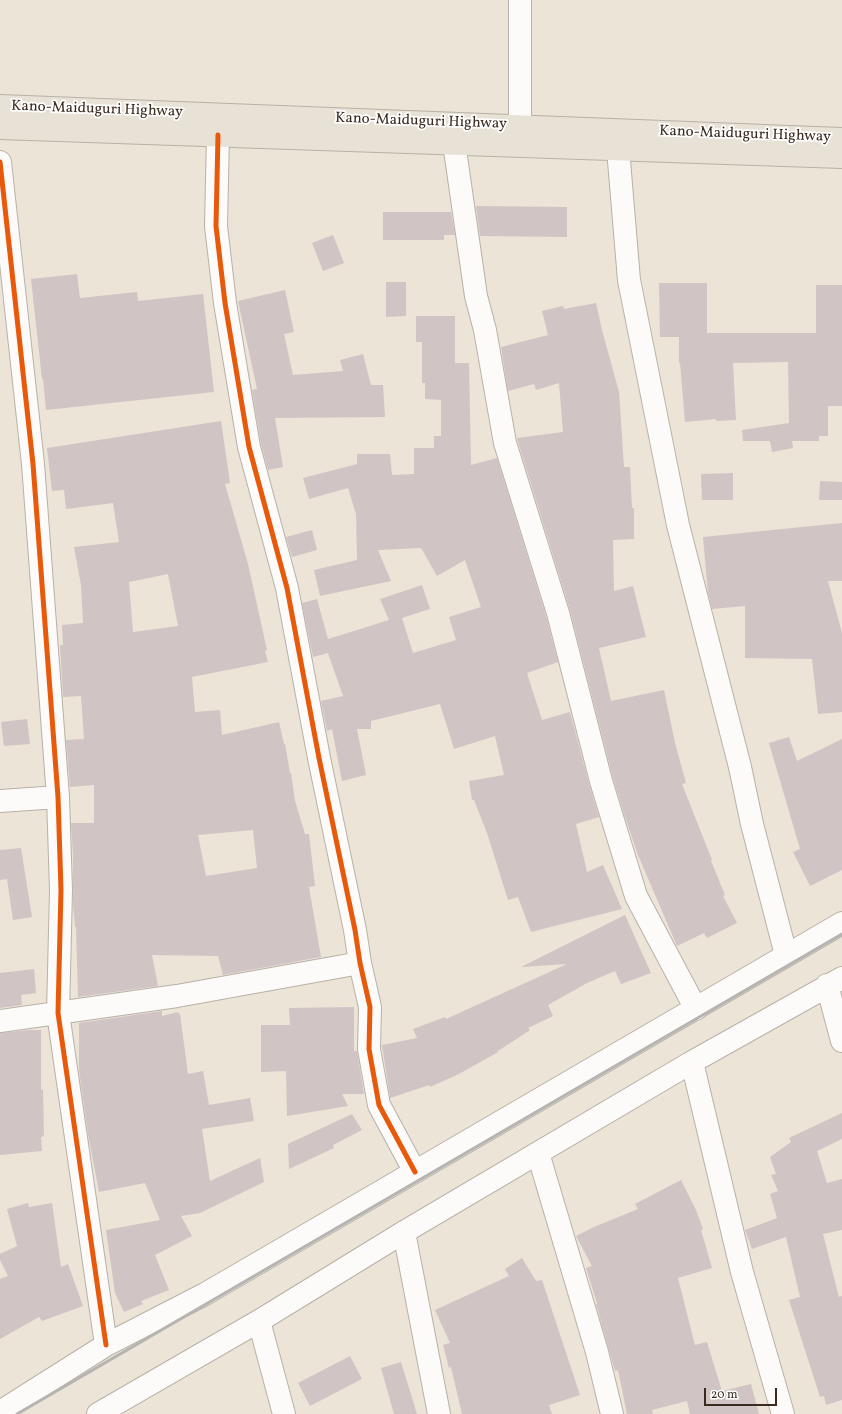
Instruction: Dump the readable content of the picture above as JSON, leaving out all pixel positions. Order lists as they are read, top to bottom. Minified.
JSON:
{"streets":{"highway":["Kano-Maiduguri Highway"]},"scale_bar":"20 m"}
